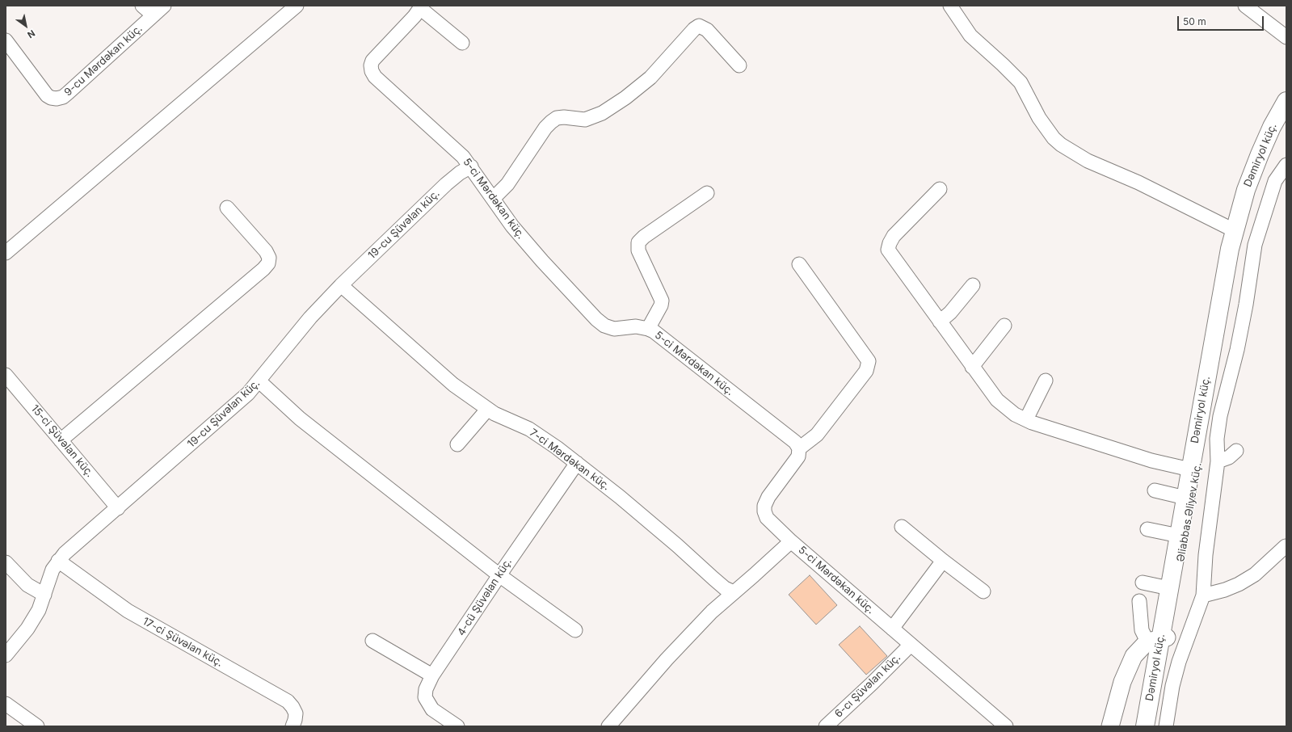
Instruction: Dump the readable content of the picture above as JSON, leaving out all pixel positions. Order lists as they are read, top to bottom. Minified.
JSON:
{"streets":{"main road":["Dəmiryol küç.","Əliabbas Əliyev küç."],"street":["9-cu Mərdəkan küç.","5-ci Mərdəkan küç.","19-cu Şüvəlan küç.","15-ci Şüvəlan küç.","7-ci Mərdəkan küç.","4-cü Şüvəlan küç.","17-ci Şüvəlan küç.","6-cı Şüvəlan küç."]},"crossings":[["Dəmiryol küç.","Əliabbas Əliyev küç."],["5-ci Mərdəkan küç.","19-cu Şüvəlan küç."],["5-ci Mərdəkan küç.","6-cı Şüvəlan küç."],["19-cu Şüvəlan küç.","15-ci Şüvəlan küç."],["19-cu Şüvəlan küç.","7-ci Mərdəkan küç."],["19-cu Şüvəlan küç.","17-ci Şüvəlan küç."],["7-ci Mərdəkan küç.","4-cü Şüvəlan küç."]],"scale_bar":"50 m","north":"bottom right"}
